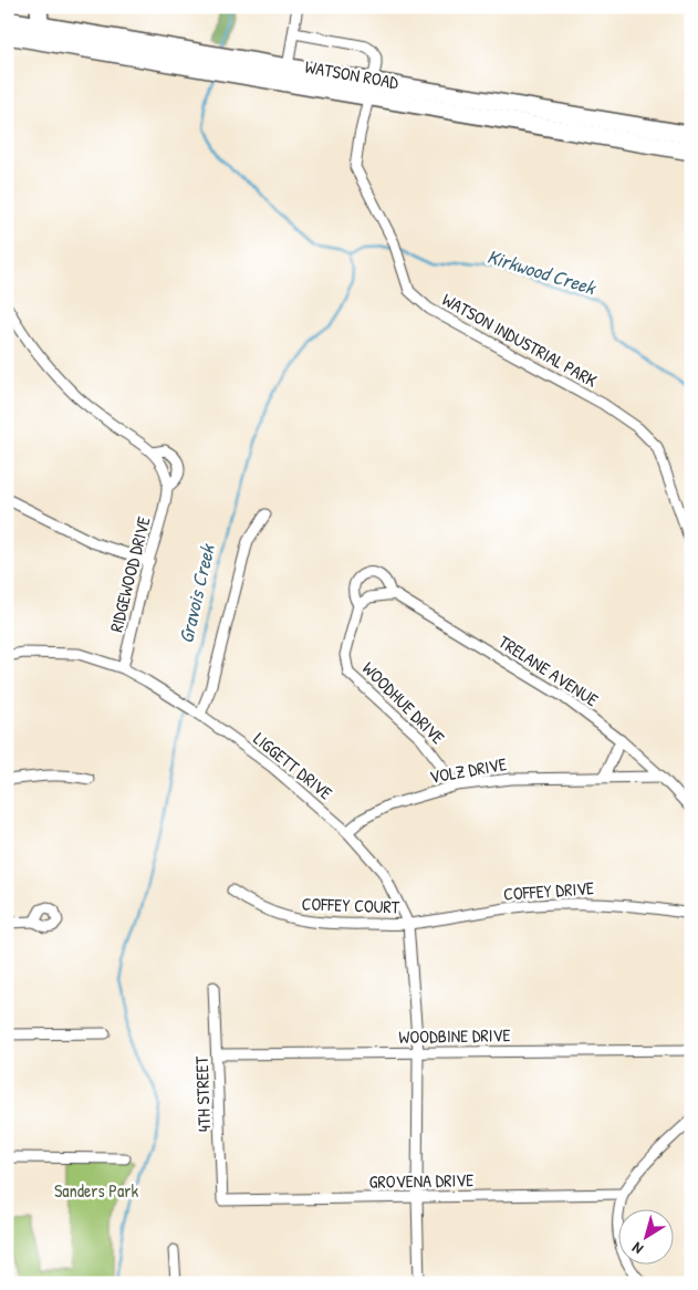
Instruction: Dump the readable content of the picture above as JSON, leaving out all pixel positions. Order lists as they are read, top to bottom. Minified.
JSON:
{"streets":{"main road":["WATSON ROAD"],"street":["WATSON INDUSTRIAL PARK","RIDGEWOOD DRIVE","TRELANE AVENUE","WOODHUE DRIVE","LIGGETT DRIVE","VOLZ DRIVE","COFFEY DRIVE","COFFEY COURT","WOODBINE DRIVE","4TH STREET","GROVENA DRIVE"]},"crossings":[["WATSON ROAD","WATSON INDUSTRIAL PARK"],["RIDGEWOOD DRIVE","LIGGETT DRIVE"],["TRELANE AVENUE","WOODHUE DRIVE"],["TRELANE AVENUE","VOLZ DRIVE"],["WOODHUE DRIVE","VOLZ DRIVE"],["LIGGETT DRIVE","VOLZ DRIVE"],["LIGGETT DRIVE","COFFEY DRIVE"],["LIGGETT DRIVE","COFFEY COURT"],["COFFEY DRIVE","COFFEY COURT"],["WOODBINE DRIVE","4TH STREET"],["4TH STREET","GROVENA DRIVE"]],"water":["Kirkwood Creek","Gravois Creek"],"parks":["Sanders Park"],"north":"bottom left"}
